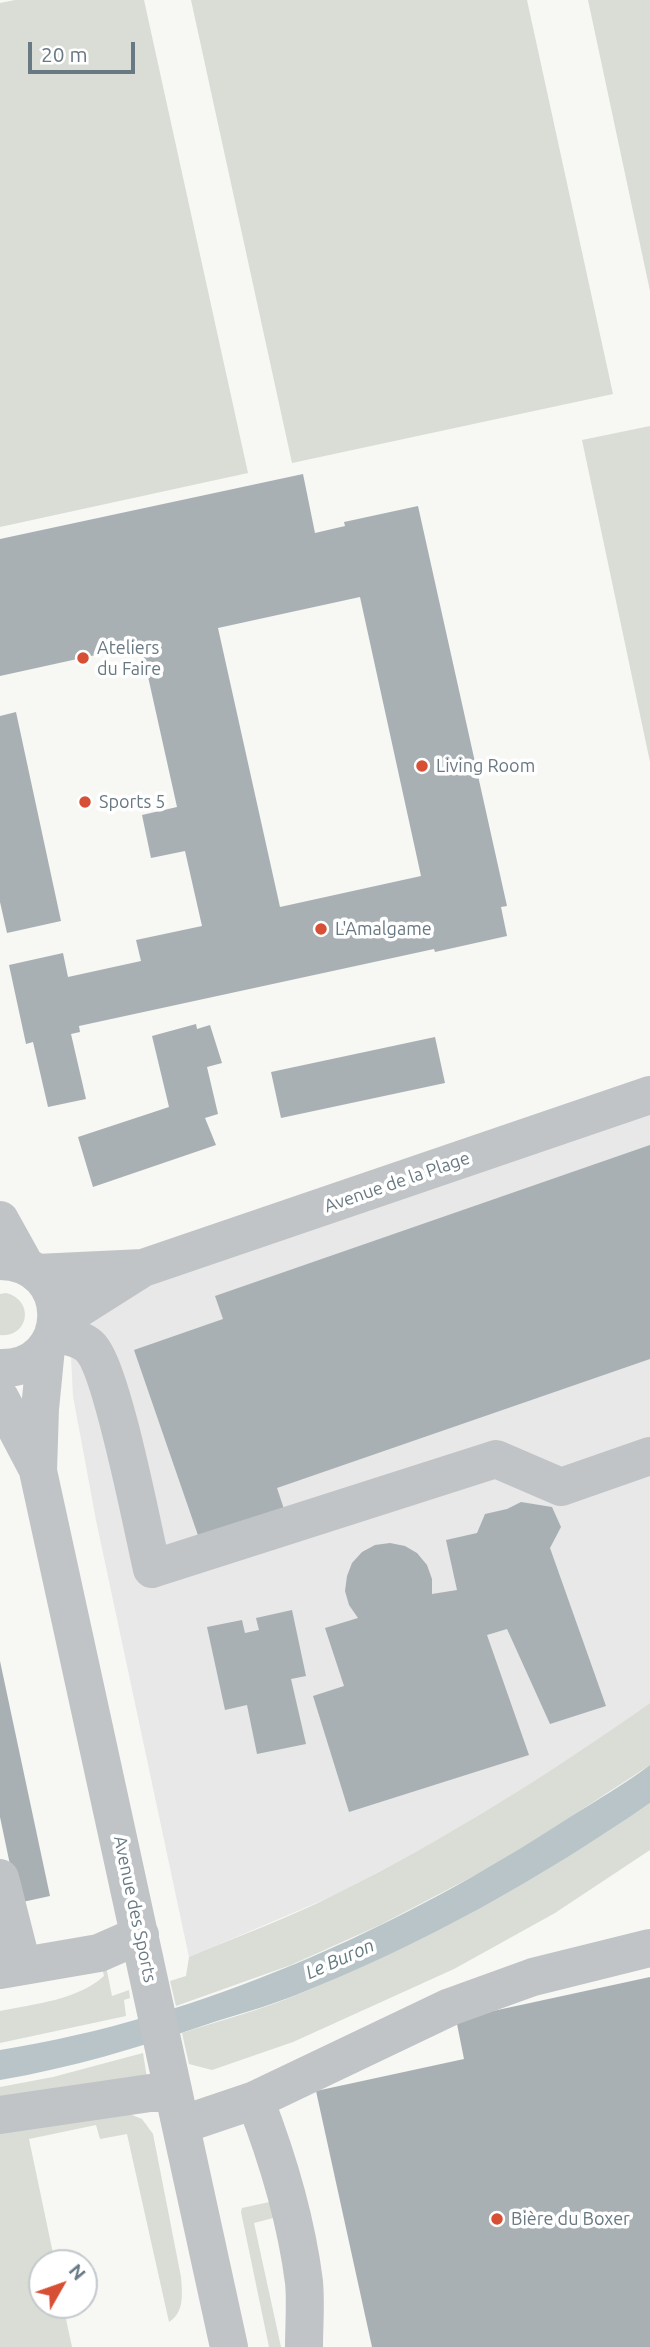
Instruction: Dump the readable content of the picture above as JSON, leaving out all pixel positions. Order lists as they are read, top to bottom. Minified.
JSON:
{"streets":{"street":["Avenue de la Plage","Avenue des Sports"]},"crossings":[["Avenue de la Plage","Avenue des Sports"]],"water":["Le Buron"],"places":["Ateliers du Faire","Living Room","Sports 5","L'Amalgame","Bière du Boxer"],"scale_bar":"20 m","north":"top right"}
